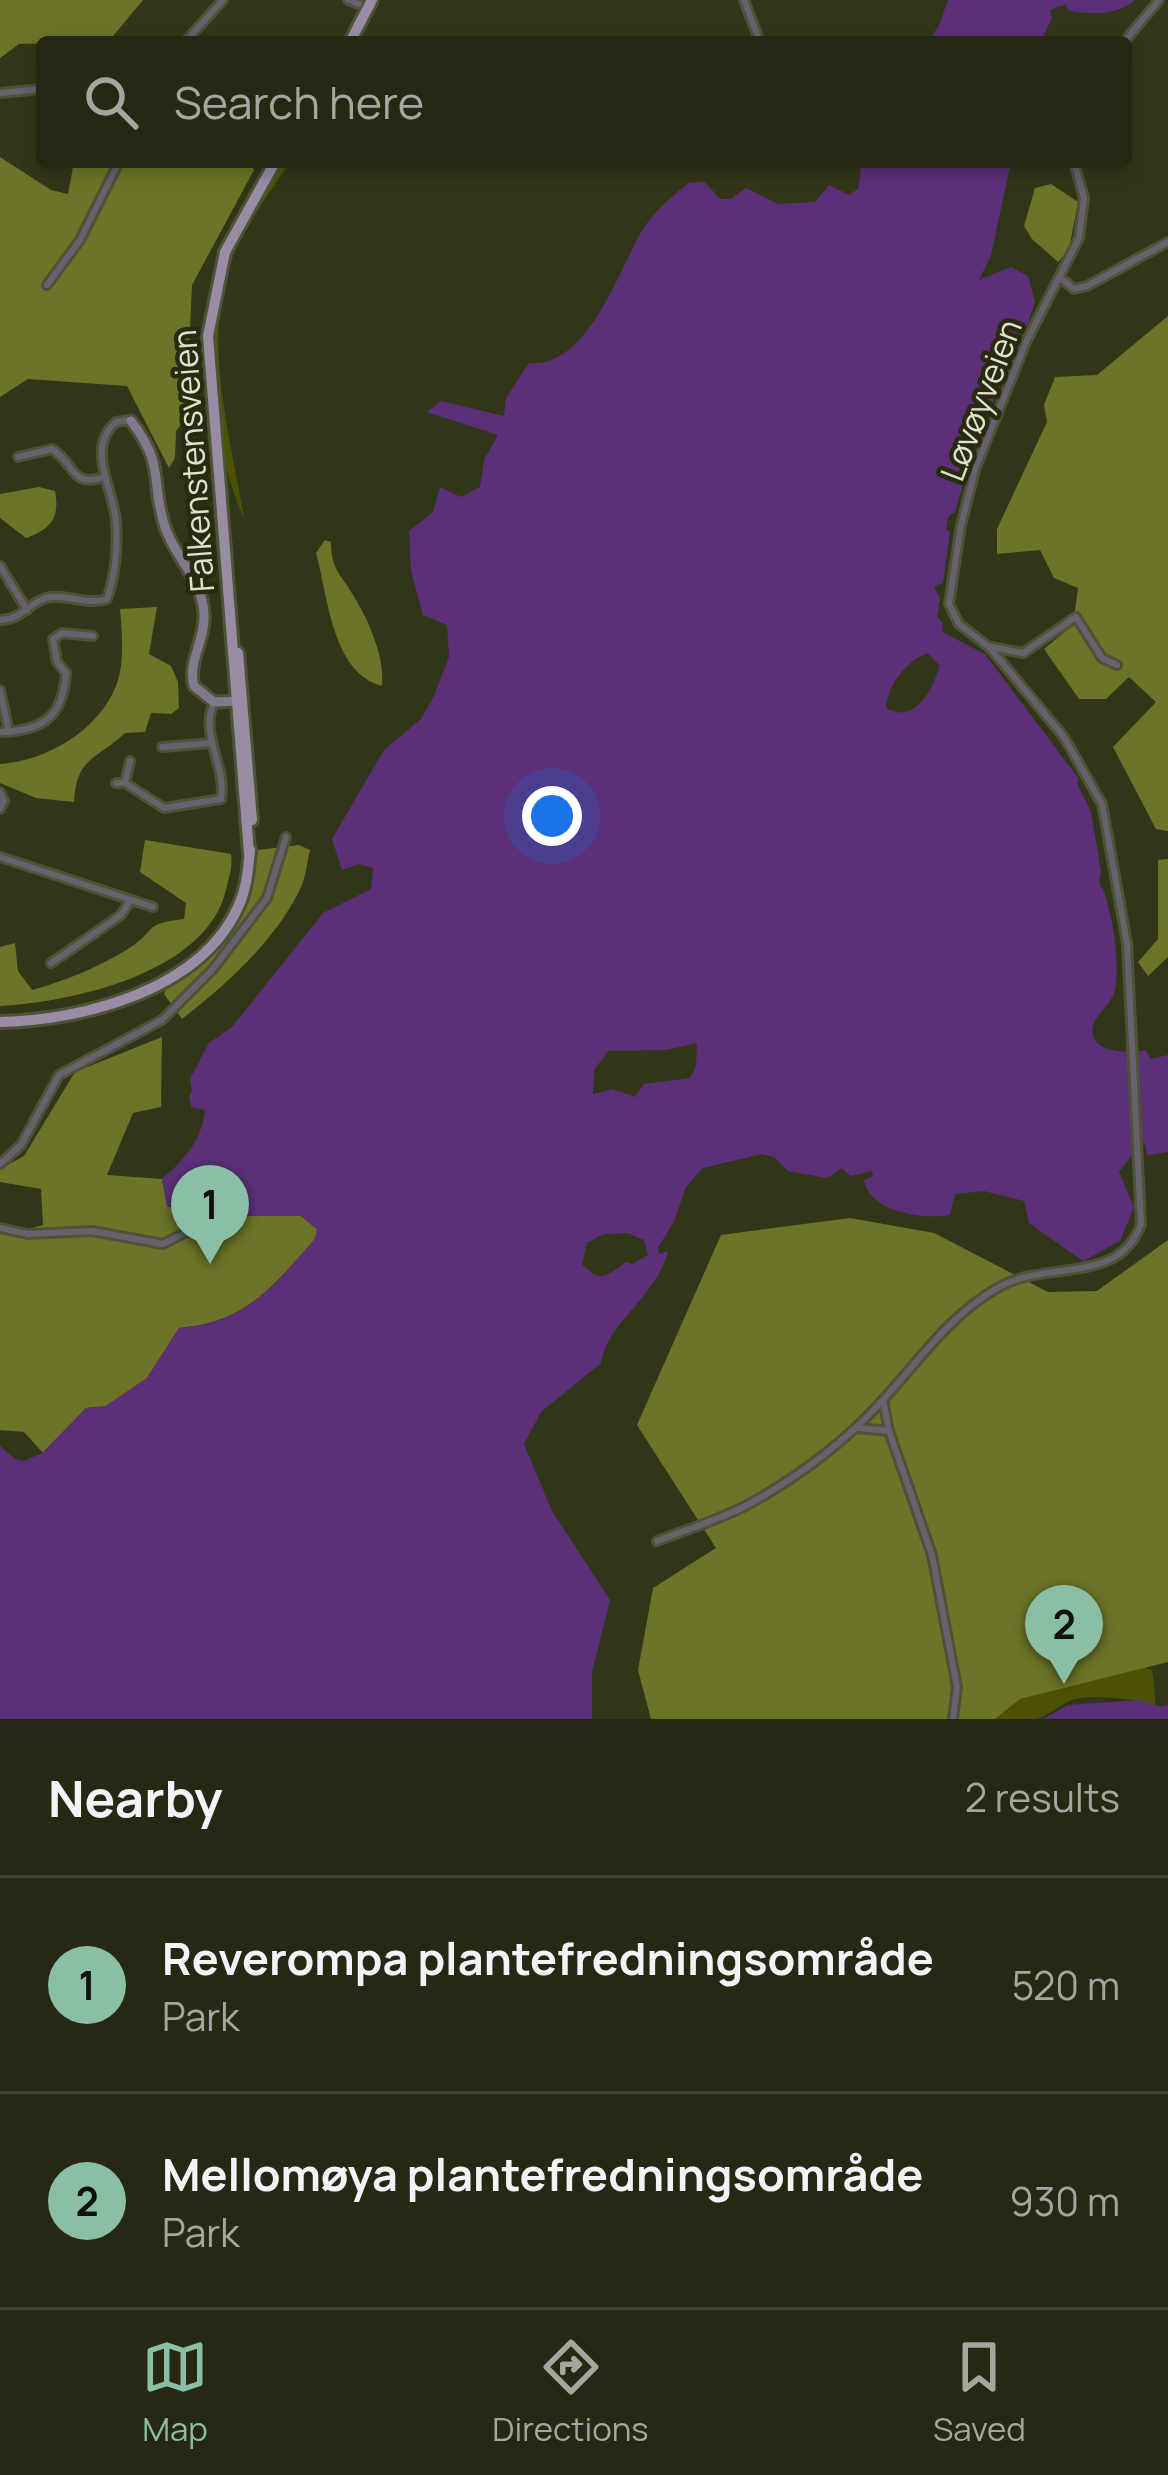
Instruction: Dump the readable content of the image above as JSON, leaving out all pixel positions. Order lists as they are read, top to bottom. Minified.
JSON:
{"streets":{"main road":["Falkenstensveien"],"street":["Løvøyveien"]},"page":{"search":"Search here","pins":["1","2"],"heading":["Nearby","2 results"],"list":[{"mark":"1","name":"Reverompa plantefredningsområde","note":"Park","value":"520 m"},{"mark":"2","name":"Mellomøya plantefredningsområde","note":"Park","value":"930 m"}],"nav":["Map","Directions","Saved"]}}
